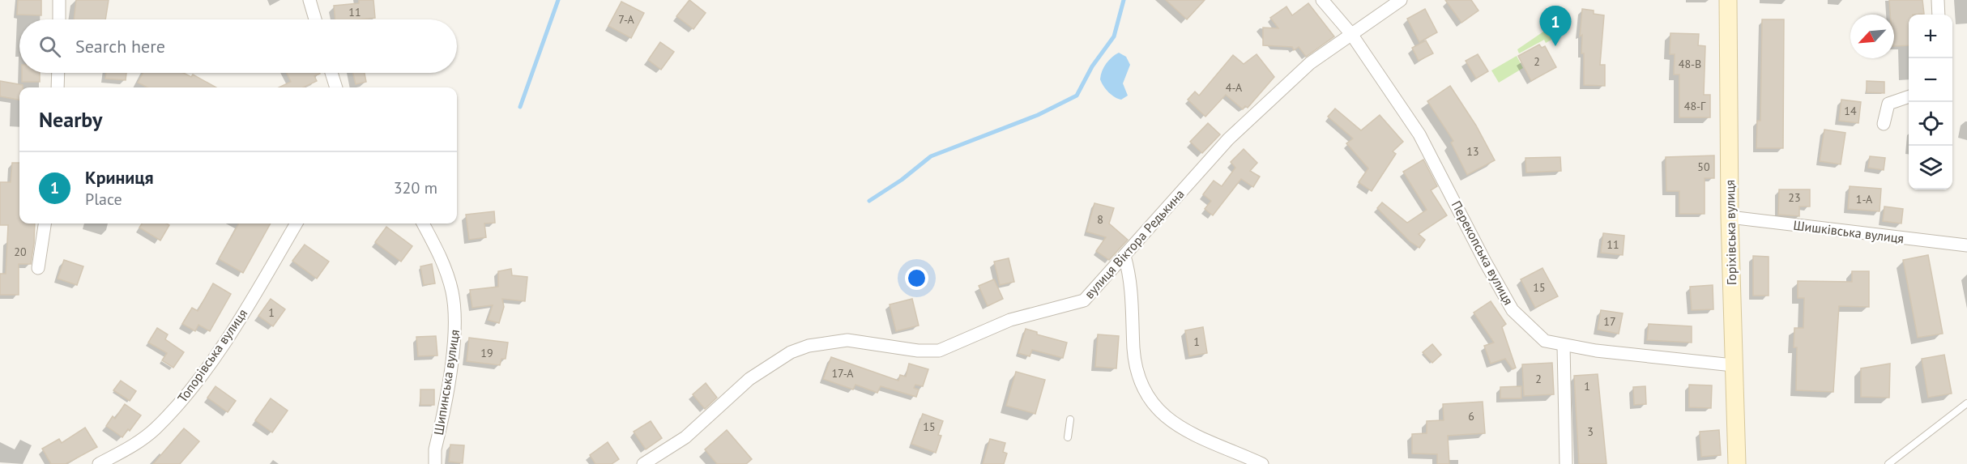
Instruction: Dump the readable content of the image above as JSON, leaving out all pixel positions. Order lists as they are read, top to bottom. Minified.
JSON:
{"streets":{"street":["Шишківська вулиця","Горіхівська вулиця","вулиця Віктора Редькина","Перекопська вулиця","Топорівська вулиця","Шипинська вулиця"]},"crossings":[["Шишківська вулиця","Горіхівська вулиця"],["Горіхівська вулиця","Перекопська вулиця"],["вулиця Віктора Редькина","Перекопська вулиця"]],"house_numbers":["11","7-А","2","48-В","4-А","48-Г","14","13","50","23","1-А","8","11","20","15","1","17","1","19","17-А","2","1","6","15","3"],"north":"bottom left","page":{"pins":"1","map_buttons":["+","−"],"search":"Search here","heading":"Nearby","list":[{"mark":"1","name":"Криниця","note":"Place","value":"320 m"}]}}
